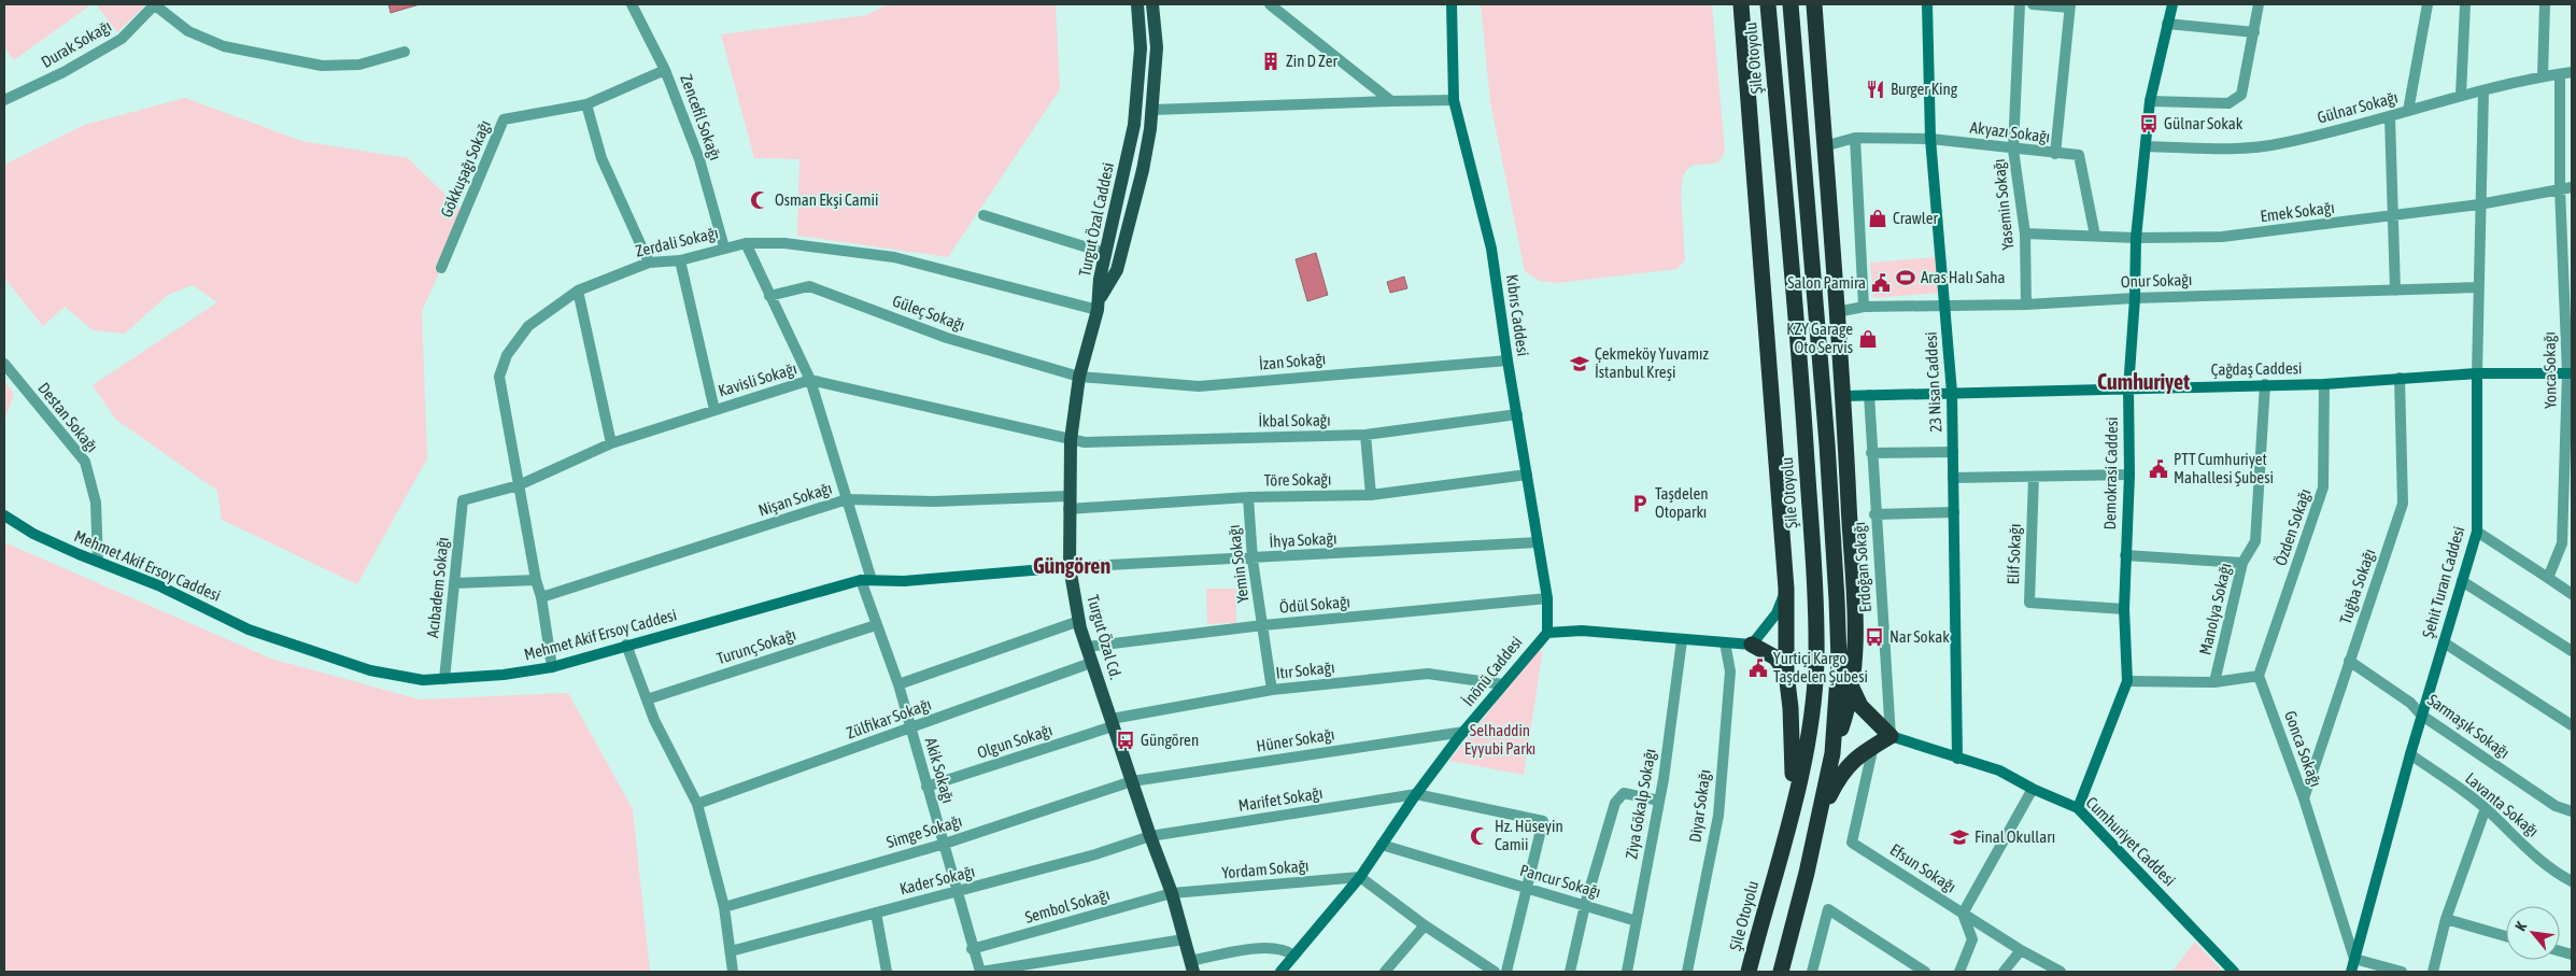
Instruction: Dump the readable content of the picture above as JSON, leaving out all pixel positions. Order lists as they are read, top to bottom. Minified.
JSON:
{"streets":{"highway":["Şile Otoyolu"],"main road":["Turgut Özal Caddesi","Turgut Özal Cd."],"street":["Durak Sokağı","Gülnar Sokağı","Zencefil Sokağı","Akyazı Sokağı","Gökkuşağı Sokağı","Yasemin Sokağı","Emek Sokağı","Zerdali Sokağı","Onur Sokağı","Güleç Sokağı","Kıbrıs Caddesi","İzan Sokağı","Çağdaş Caddesi","Yonca Sokağı","Kavisli Sokağı","23 Nisan Caddesi","Destan Sokağı","İkbal Sokağı","Demokrasi Caddesi","Töre Sokağı","Nişan Sokağı","Özden Sokağı","İhya Sokağı","Elif Sokağı","Yemin Sokağı","Mehmet Akif Ersoy Caddesi","Erdoğan Sokağı","Şehit Turan Caddesi","Tuğba Sokağı","Acıbadem Sokağı","Ödül Sokağı","Manolya Sokağı","Turunç Sokağı","Itır Sokağı","İnönü Caddesi","Zülfikar Sokağı","Sarmaşık Sokağı","Hüner Sokağı","Olgun Sokağı","Gonca Sokağı","Akik Sokağı","Marifet Sokağı","Ziya Gökalp Sokağı","Lavanta Sokağı","Diyar Sokağı","Simge Sokağı","Cumhuriyet Caddesi","Efsun Sokağı","Yordam Sokağı","Kader Sokağı","Pancur Sokağı","Sembol Sokağı"]},"crossings":[["Gülnar Sokağı","Yonca Sokağı"],["Gülnar Sokağı","Demokrasi Caddesi"],["Gülnar Sokağı","Şehit Turan Caddesi"],["Zencefil Sokağı","Gökkuşağı Sokağı"],["Zencefil Sokağı","Zerdali Sokağı"],["Akyazı Sokağı","Yasemin Sokağı"],["Akyazı Sokağı","Emek Sokağı"],["Akyazı Sokağı","23 Nisan Caddesi"],["Yasemin Sokağı","Emek Sokağı"],["Yasemin Sokağı","Onur Sokağı"],["Emek Sokağı","Yonca Sokağı"],["Emek Sokağı","Demokrasi Caddesi"],["Emek Sokağı","Şehit Turan Caddesi"],["Turgut Özal Caddesi","Zerdali Sokağı"],["Turgut Özal Caddesi","Turgut Özal Cd."],["Zerdali Sokağı","Kavisli Sokağı"],["Zerdali Sokağı","Nişan Sokağı"],["Zerdali Sokağı","Mehmet Akif Ersoy Caddesi"],["Zerdali Sokağı","Turgut Özal Cd."],["Zerdali Sokağı","Akik Sokağı"],["Onur Sokağı","23 Nisan Caddesi"],["Onur Sokağı","Demokrasi Caddesi"],["Onur Sokağı","Şehit Turan Caddesi"],["Güleç Sokağı","İzan Sokağı"],["Güleç Sokağı","Turgut Özal Cd."],["Güleç Sokağı","Akik Sokağı"],["Kıbrıs Caddesi","İzan Sokağı"],["Kıbrıs Caddesi","İkbal Sokağı"],["Kıbrıs Caddesi","Töre Sokağı"],["Kıbrıs Caddesi","İhya Sokağı"],["Kıbrıs Caddesi","Ödül Sokağı"],["Kıbrıs Caddesi","İnönü Caddesi"],["İzan Sokağı","Turgut Özal Cd."],["Çağdaş Caddesi","Yonca Sokağı"],["Çağdaş Caddesi","23 Nisan Caddesi"],["Çağdaş Caddesi","Demokrasi Caddesi"],["Çağdaş Caddesi","Özden Sokağı"],["Çağdaş Caddesi","Erdoğan Sokağı"],["Çağdaş Caddesi","Şehit Turan Caddesi"],["Çağdaş Caddesi","Tuğba Sokağı"],["Çağdaş Caddesi","Manolya Sokağı"],["Kavisli Sokağı","İkbal Sokağı"],["Kavisli Sokağı","Acıbadem Sokağı"],["Kavisli Sokağı","Turgut Özal Cd."],["Kavisli Sokağı","Akik Sokağı"],["23 Nisan Caddesi","Cumhuriyet Caddesi"],["Destan Sokağı","Mehmet Akif Ersoy Caddesi"],["İkbal Sokağı","Turgut Özal Cd."],["Demokrasi Caddesi","Elif Sokağı"],["Demokrasi Caddesi","Cumhuriyet Caddesi"],["Töre Sokağı","Nişan Sokağı"],["Töre Sokağı","Yemin Sokağı"],["Töre Sokağı","Turgut Özal Cd."],["Nişan Sokağı","Turgut Özal Cd."],["Nişan Sokağı","Akik Sokağı"],["Özden Sokağı","Gonca Sokağı"],["İhya Sokağı","Yemin Sokağı"],["İhya Sokağı","Mehmet Akif Ersoy Caddesi"],["İhya Sokağı","Turgut Özal Cd."],["Yemin Sokağı","Ödül Sokağı"],["Yemin Sokağı","Itır Sokağı"],["Mehmet Akif Ersoy Caddesi","Acıbadem Sokağı"],["Mehmet Akif Ersoy Caddesi","Turgut Özal Cd."],["Mehmet Akif Ersoy Caddesi","Akik Sokağı"],["Erdoğan Sokağı","Cumhuriyet Caddesi"],["Şehit Turan Caddesi","Sarmaşık Sokağı"],["Şehit Turan Caddesi","Gonca Sokağı"],["Şehit Turan Caddesi","Lavanta Sokağı"],["Tuğba Sokağı","Sarmaşık Sokağı"],["Tuğba Sokağı","Gonca Sokağı"],["Ödül Sokağı","Turgut Özal Cd."],["Turgut Özal Cd.","Itır Sokağı"],["Turgut Özal Cd.","Zülfikar Sokağı"],["Turgut Özal Cd.","Hüner Sokağı"],["Turgut Özal Cd.","Olgun Sokağı"],["Turgut Özal Cd.","Akik Sokağı"],["Turgut Özal Cd.","Marifet Sokağı"],["Turgut Özal Cd.","Simge Sokağı"],["Turgut Özal Cd.","Yordam Sokağı"],["Turgut Özal Cd.","Kader Sokağı"],["Turgut Özal Cd.","Sembol Sokağı"],["Turunç Sokağı","Akik Sokağı"],["Itır Sokağı","İnönü Caddesi"],["Itır Sokağı","Olgun Sokağı"],["İnönü Caddesi","Hüner Sokağı"],["İnönü Caddesi","Marifet Sokağı"],["İnönü Caddesi","Ziya Gökalp Sokağı"],["İnönü Caddesi","Diyar Sokağı"],["İnönü Caddesi","Yordam Sokağı"],["İnönü Caddesi","Pancur Sokağı"],["Zülfikar Sokağı","Akik Sokağı"],["Hüner Sokağı","Simge Sokağı"],["Olgun Sokağı","Akik Sokağı"],["Akik Sokağı","Simge Sokağı"],["Akik Sokağı","Kader Sokağı"],["Akik Sokağı","Sembol Sokağı"],["Marifet Sokağı","Kader Sokağı"],["Ziya Gökalp Sokağı","Pancur Sokağı"],["Yordam Sokağı","Sembol Sokağı"]],"districts":["Cumhuriyet","Güngören"],"parks":["Selhaddin Eyyubi Parkı"],"places":{"building":["Zin D Zer"],"restaurant":["Burger King"],"bus stop":["Gülnar Sokak","Nar Sokak","Güngören"],"mosque":["Osman Ekşi Camii","Hz. Hüseyin Camii"],"shop":["Crawler","KZY Garage Oto Servis"],"sports":["Aras Halı Saha"],"public building":["Salon Pamira","PTT Cumhuriyet Mahallesi Şubesi","Yurtiçi Kargo Taşdelen Şubesi"],"school or university":["Çekmeköy Yuvamız İstanbul Kreşi","Final Okulları"],"parking":["Taşdelen Otoparkı"]},"north":"top left"}
